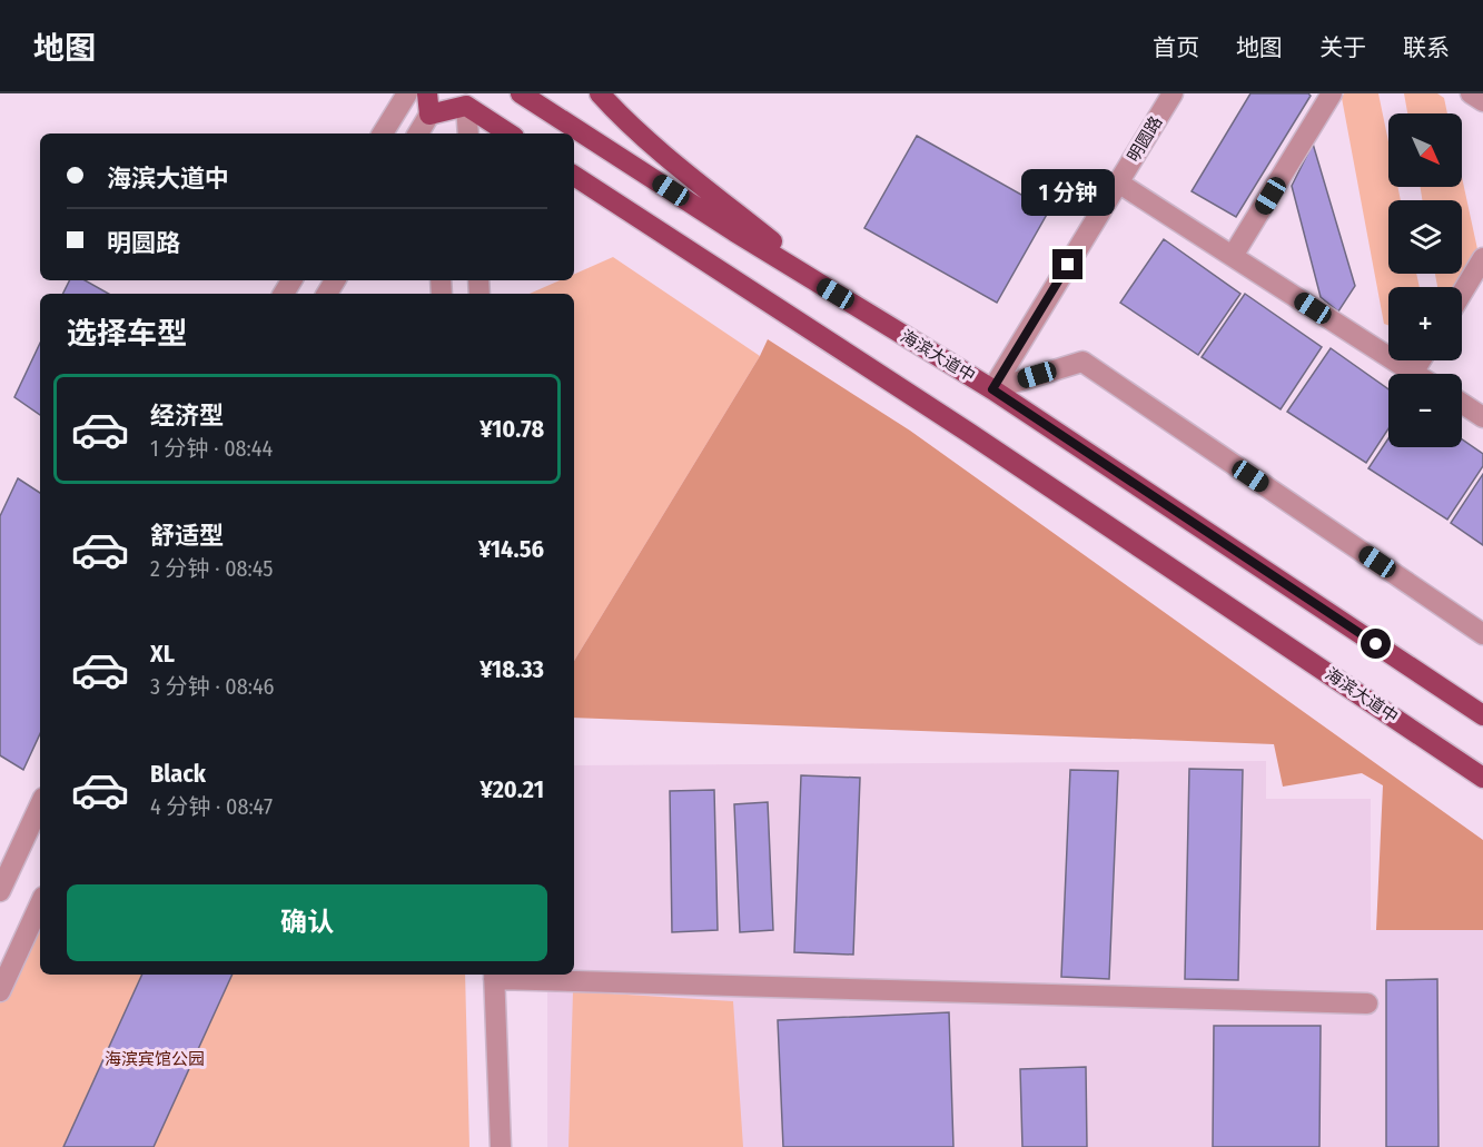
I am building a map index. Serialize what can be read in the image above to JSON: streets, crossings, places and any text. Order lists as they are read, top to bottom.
{
  "streets": {
    "main road": ["海滨大道中"],
    "street": ["明圆路"]
  },
  "crossings": [
    ["明圆路", "海滨大道中"]
  ],
  "parks": ["海滨宾馆公园"],
  "north": "bottom right",
  "page": {
    "header": "地图",
    "nav": [
      "首页",
      "地图",
      "关于",
      "联系"
    ],
    "map_buttons": ["+", "−"],
    "banner": ["海滨大道中", "明圆路"],
    "bubble": "1 分钟",
    "heading": "选择车型",
    "list": [
      {
        "name": "经济型",
        "note": "1 分钟 · 08:44",
        "value": "¥10.78"
      },
      {
        "name": "舒适型",
        "note": "2 分钟 · 08:45",
        "value": "¥14.56"
      },
      {
        "name": "XL",
        "note": "3 分钟 · 08:46",
        "value": "¥18.33"
      },
      {
        "name": "Black",
        "note": "4 分钟 · 08:47",
        "value": "¥20.21"
      }
    ],
    "buttons": "确认"
  }
}
